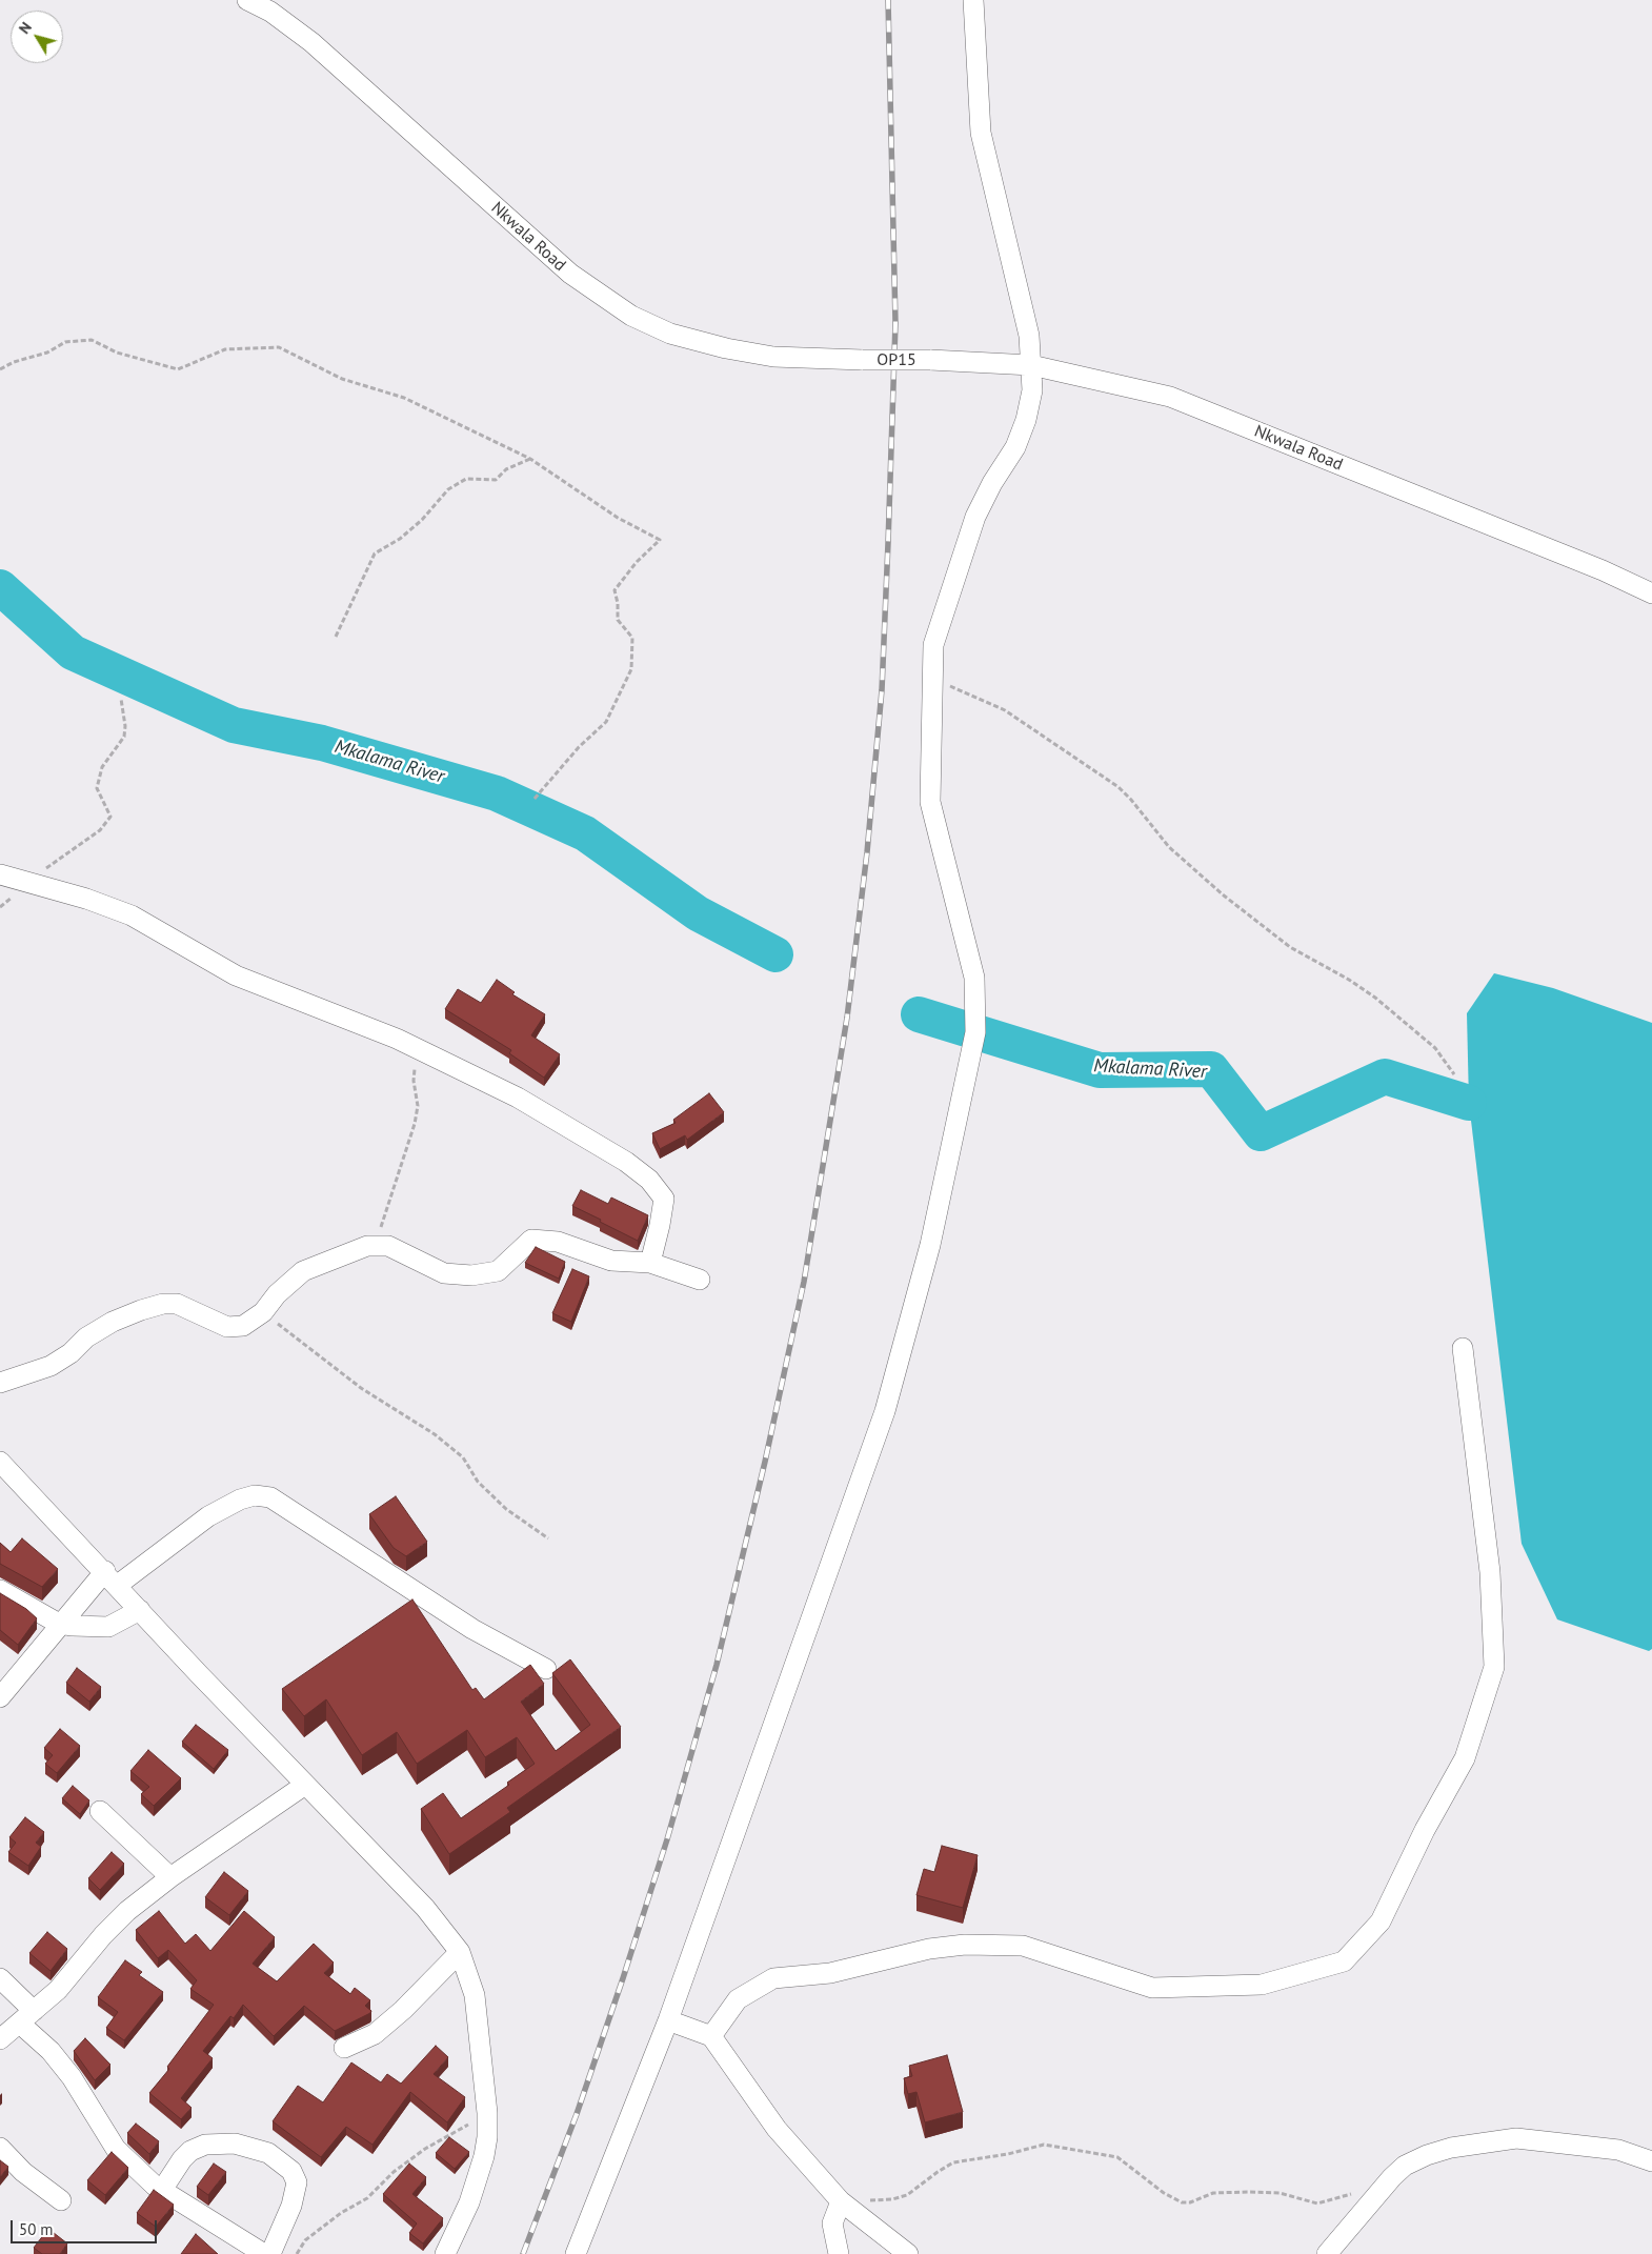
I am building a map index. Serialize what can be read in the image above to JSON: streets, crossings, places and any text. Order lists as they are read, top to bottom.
{
  "streets": {
    "street": ["Nkwala Road", "OP15"]
  },
  "crossings": [
    ["Nkwala Road", "OP15"]
  ],
  "water": ["Mkalama River"],
  "scale_bar": "50 m",
  "north": "top left"
}
